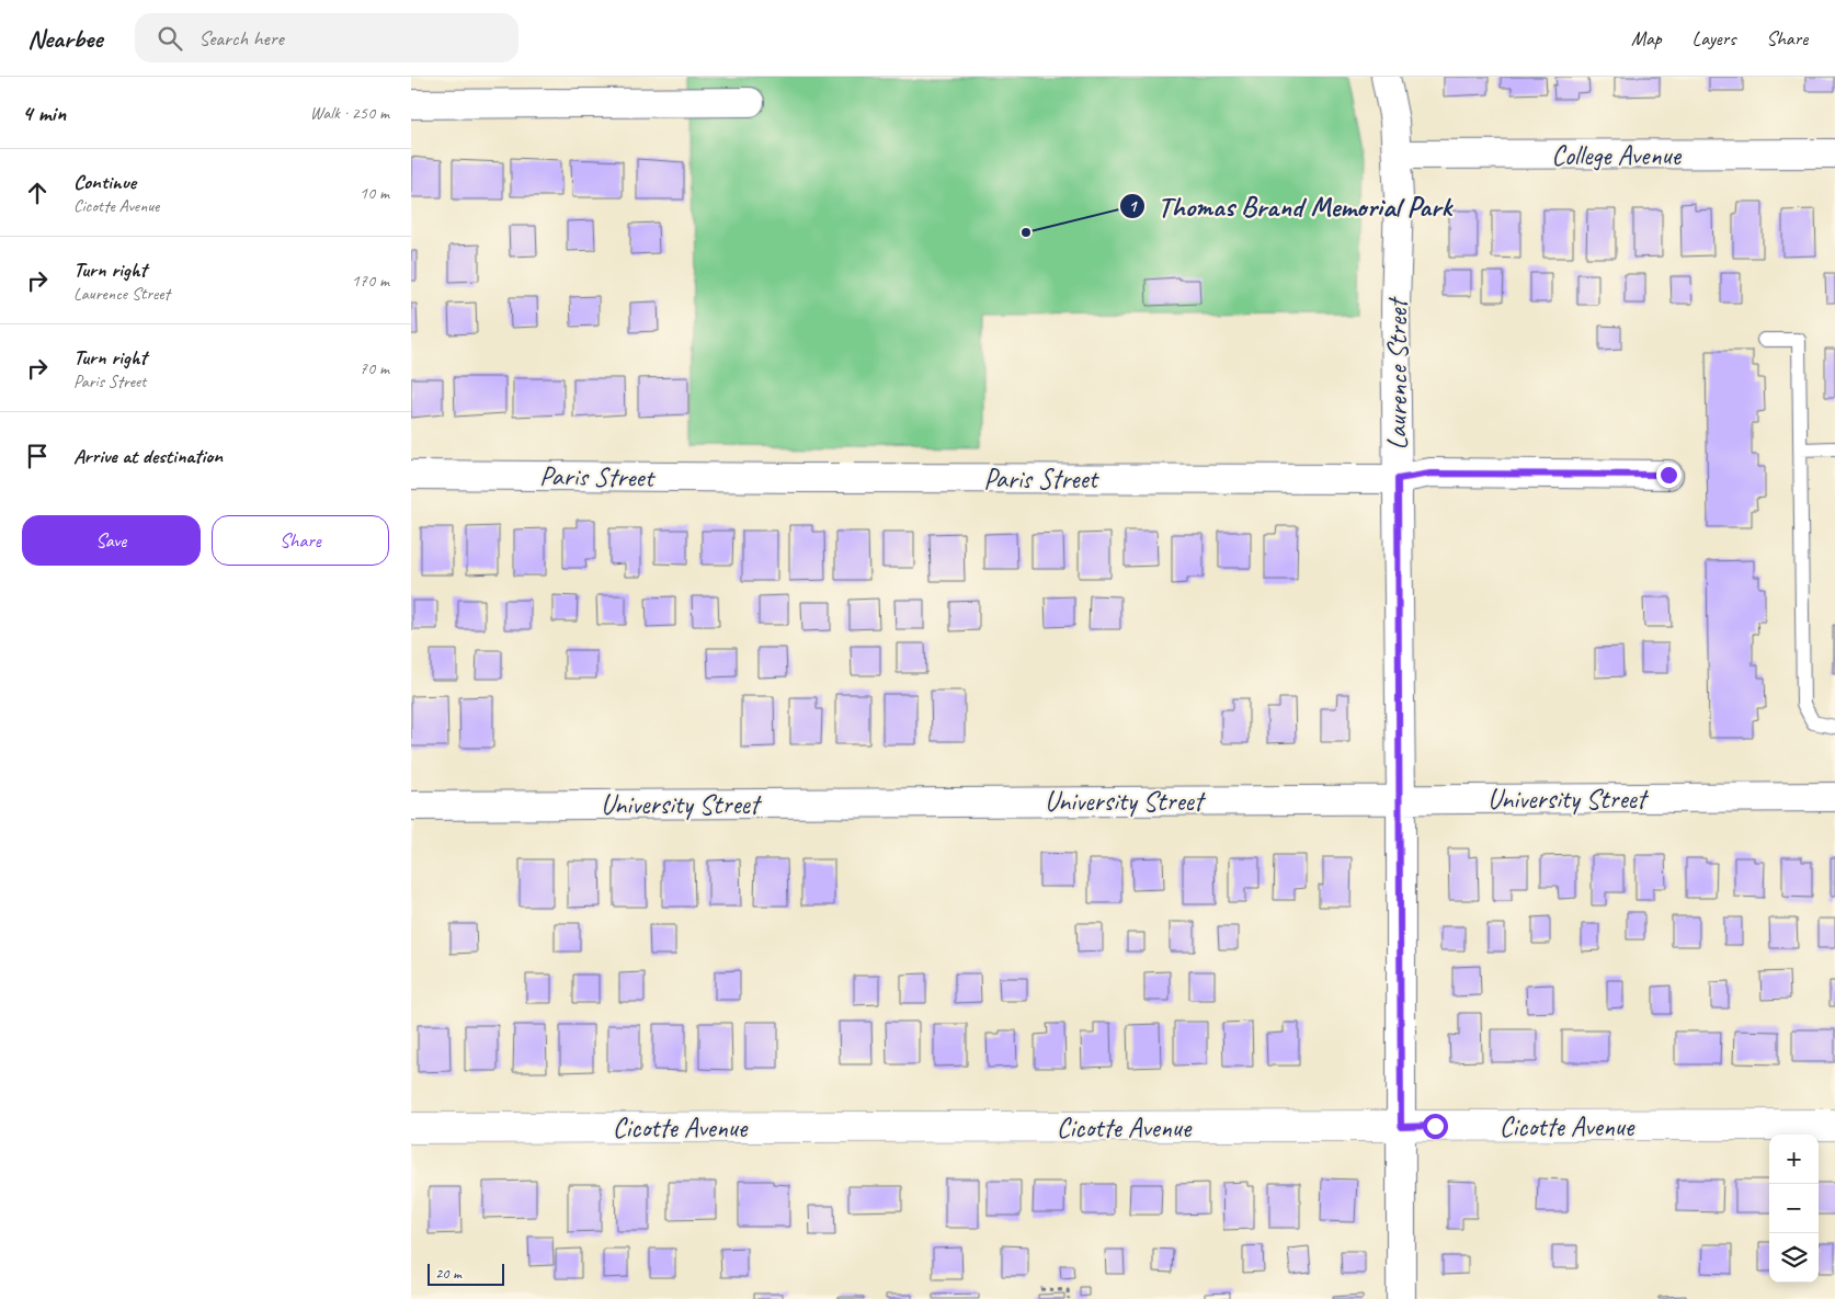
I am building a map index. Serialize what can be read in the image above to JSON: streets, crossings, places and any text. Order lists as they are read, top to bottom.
{
  "streets": {
    "street": [
      "College Avenue",
      "Laurence Street",
      "Paris Street",
      "University Street",
      "Cicotte Avenue"
    ]
  },
  "crossings": [
    ["College Avenue", "Laurence Street"],
    ["Laurence Street", "Paris Street"],
    ["Laurence Street", "University Street"],
    ["Laurence Street", "Cicotte Avenue"]
  ],
  "places": ["Thomas Brand Memorial Park"],
  "scale_bar": "20 m",
  "page": {
    "header": "Nearbee",
    "search": "Search here",
    "nav": ["Map", "Layers", "Share"],
    "heading": ["4 min", "Walk · 250 m"],
    "list": [
      ["Continue", "Cicotte Avenue", "10 m"],
      ["Turn right", "Laurence Street", "170 m"],
      ["Turn right", "Paris Street", "70 m"],
      "Arrive at destination"
    ],
    "buttons": ["Save", "Share"],
    "map_buttons": ["+", "−"],
    "scale": "20 m"
  }
}
